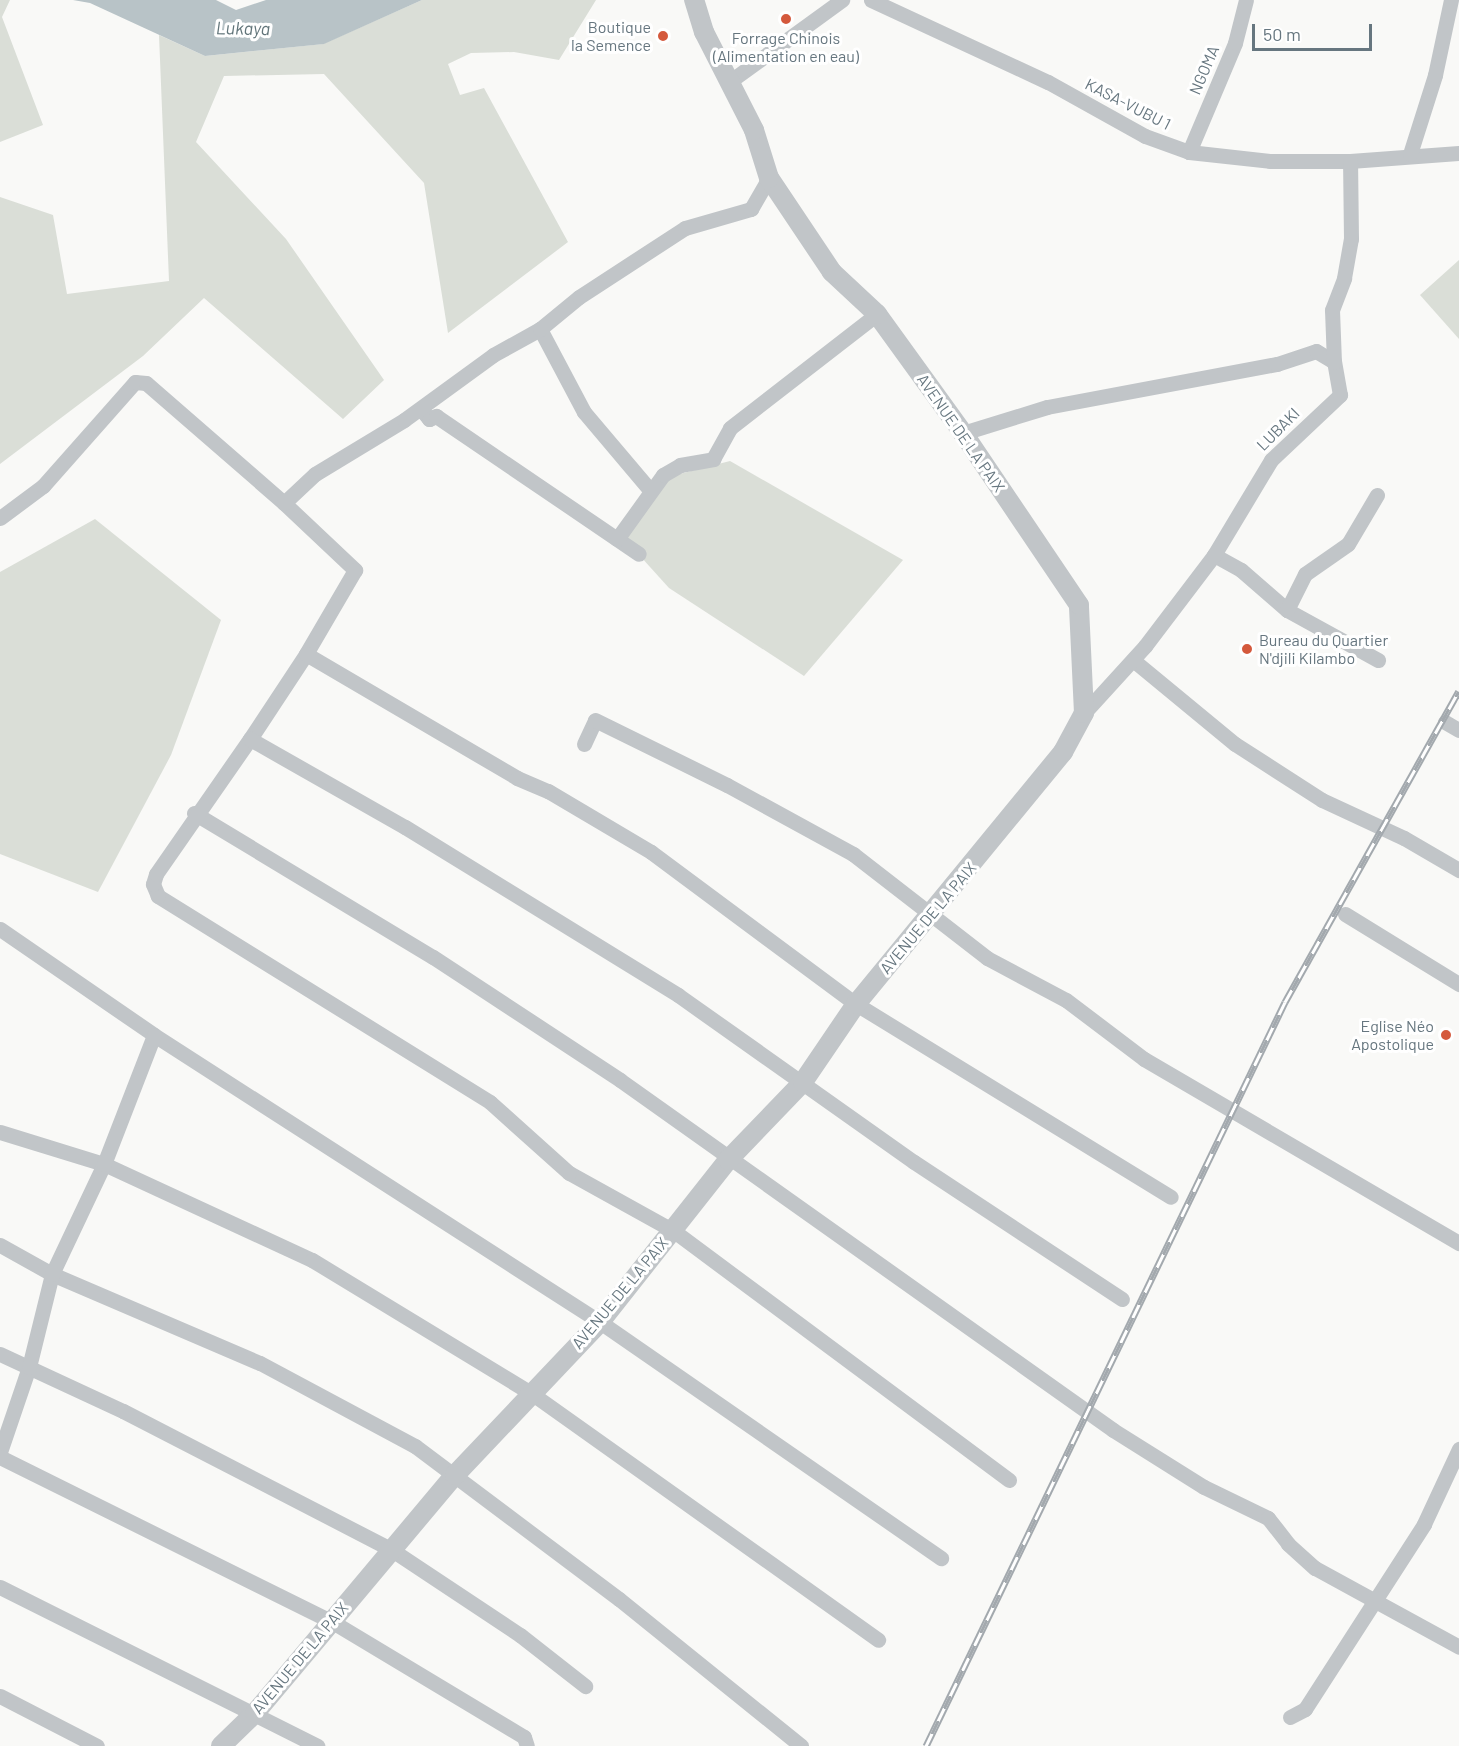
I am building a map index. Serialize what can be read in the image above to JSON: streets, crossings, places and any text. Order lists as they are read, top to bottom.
{
  "streets": {
    "street": [
      "NGOMA",
      "KASA-VUBU 1",
      "LUBAKI",
      "AVENUE DE LA PAIX"
    ]
  },
  "crossings": [
    ["NGOMA", "KASA-VUBU 1"],
    ["KASA-VUBU 1", "LUBAKI"],
    ["LUBAKI", "AVENUE DE LA PAIX"]
  ],
  "water": ["Lukaya"],
  "places": [
    "Forrage Chinois (Alimentation en eau)",
    "Boutique la Semence",
    "Bureau du Quartier N'djili Kilambo",
    "Eglise Néo Apostolique"
  ],
  "scale_bar": "50 m"
}
